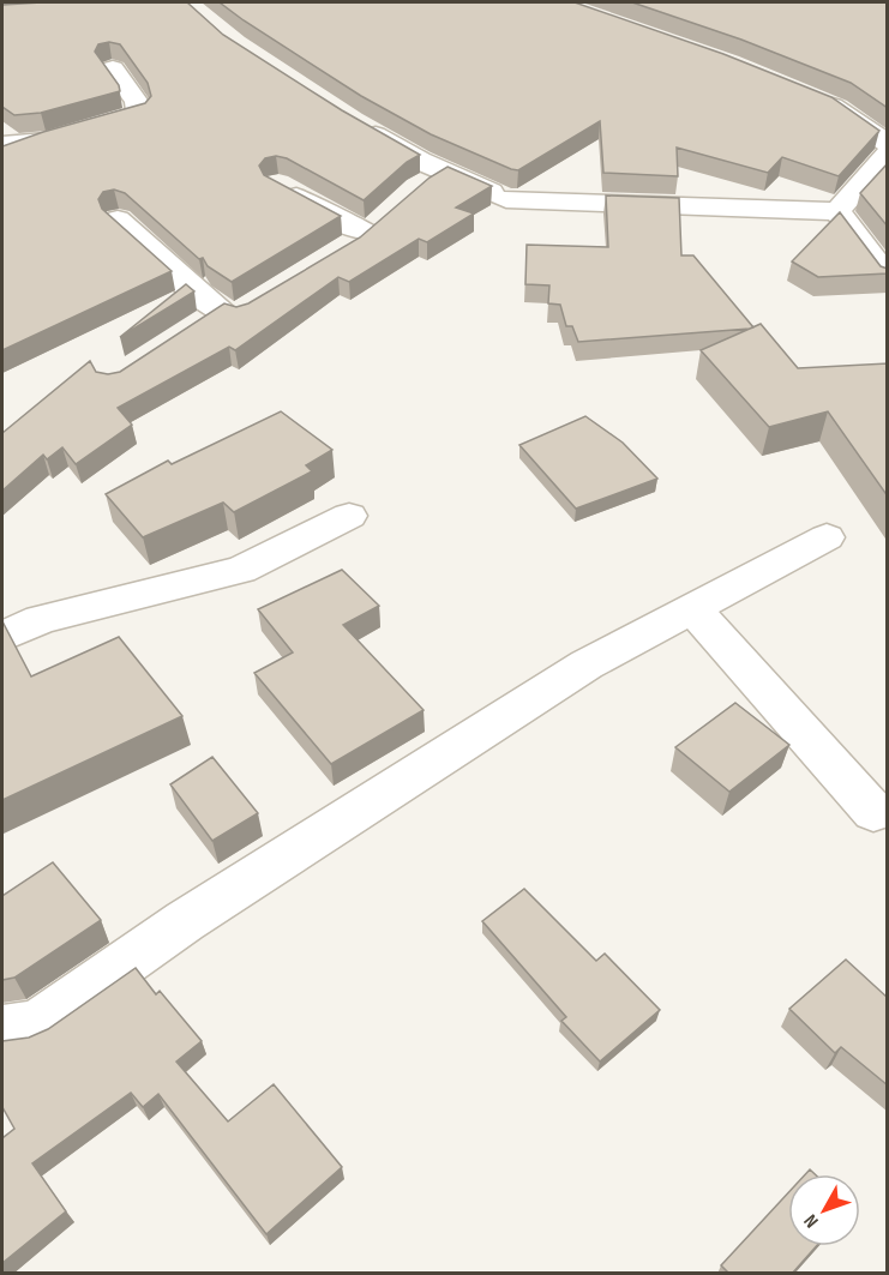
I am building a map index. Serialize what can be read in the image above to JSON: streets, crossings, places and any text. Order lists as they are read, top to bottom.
{
  "north": "bottom left"
}
